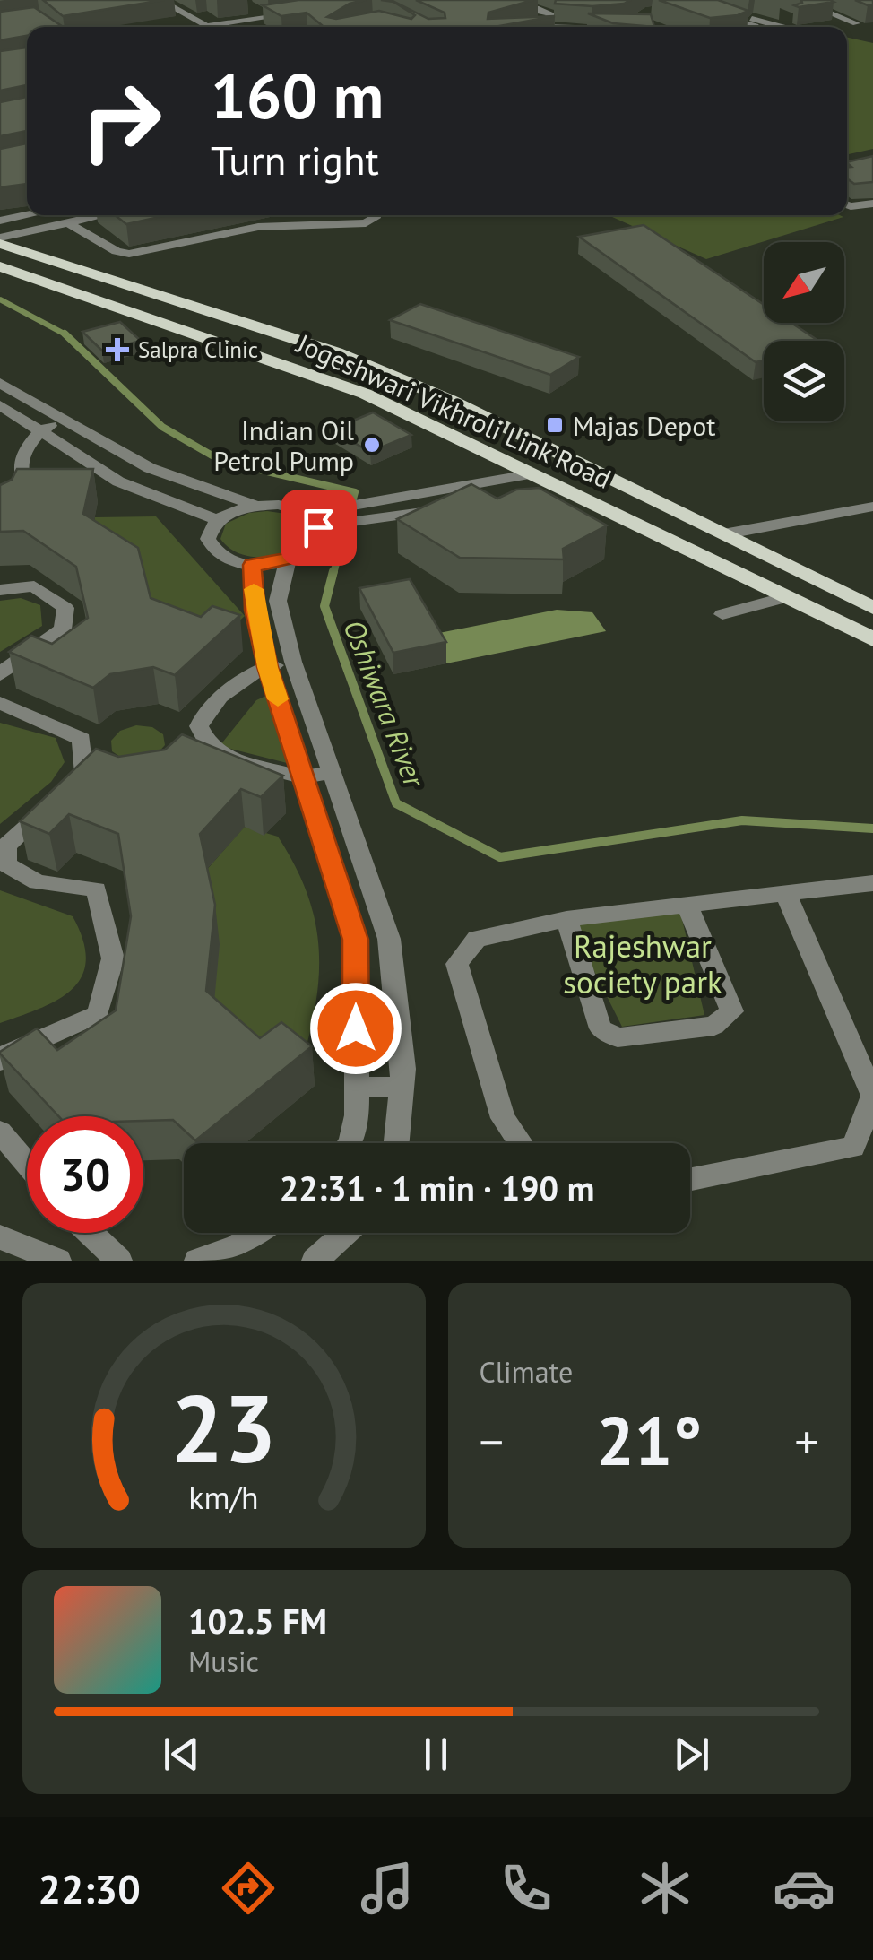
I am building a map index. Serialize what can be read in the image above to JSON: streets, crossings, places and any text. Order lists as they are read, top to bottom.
{
  "streets": {
    "main road": ["Jogeshwari Vikhroli Link Road"]
  },
  "water": ["Oshiwara River"],
  "parks": ["Rajeshwar society park"],
  "places": {
    "health": ["Salpra Clinic"],
    "transit": ["Majas Depot"],
    "other": ["Indian Oil Petrol Pump"]
  },
  "north": "bottom left",
  "page": {
    "turn": ["160 m", "Turn right"],
    "limit": "30",
    "trip": "22:31 · 1 min · 190 m",
    "tile": "Climate",
    "heat": ["−", "21°", "+"],
    "song": ["102.5 FM", "Music"],
    "tabs": "22:30",
    "gauge": ["23", "km/h"]
  }
}
